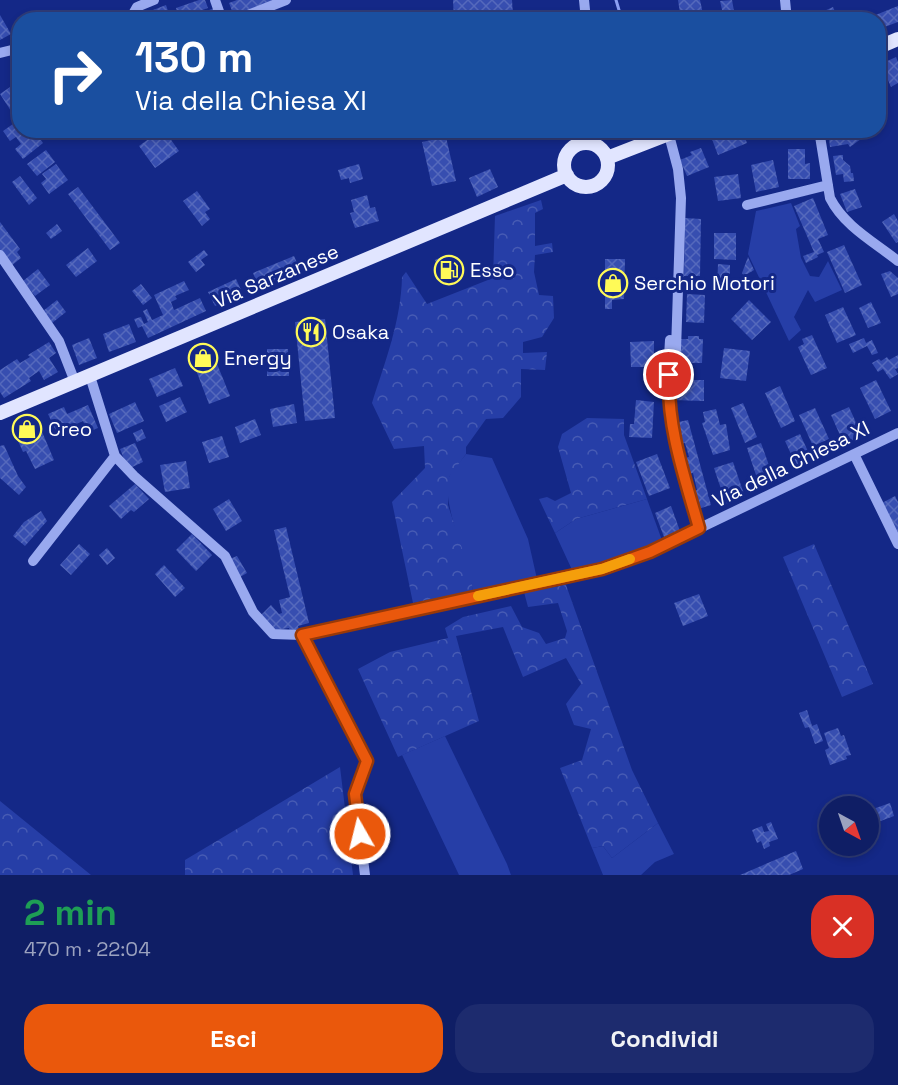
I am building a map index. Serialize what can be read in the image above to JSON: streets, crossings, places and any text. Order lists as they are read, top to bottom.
{
  "streets": {
    "main road": ["Via Sarzanese"],
    "street": ["Via della Chiesa XI"]
  },
  "places": {
    "fuel station": ["Esso"],
    "shop": ["Serchio Motori", "Energy", "Creo"],
    "restaurant": ["Osaka"]
  },
  "north": "bottom right",
  "page": {
    "turn": ["130 m", "Via della Chiesa XI"],
    "heading": ["2 min", "470 m · 22:04"],
    "buttons": ["Esci", "Condividi"]
  }
}
